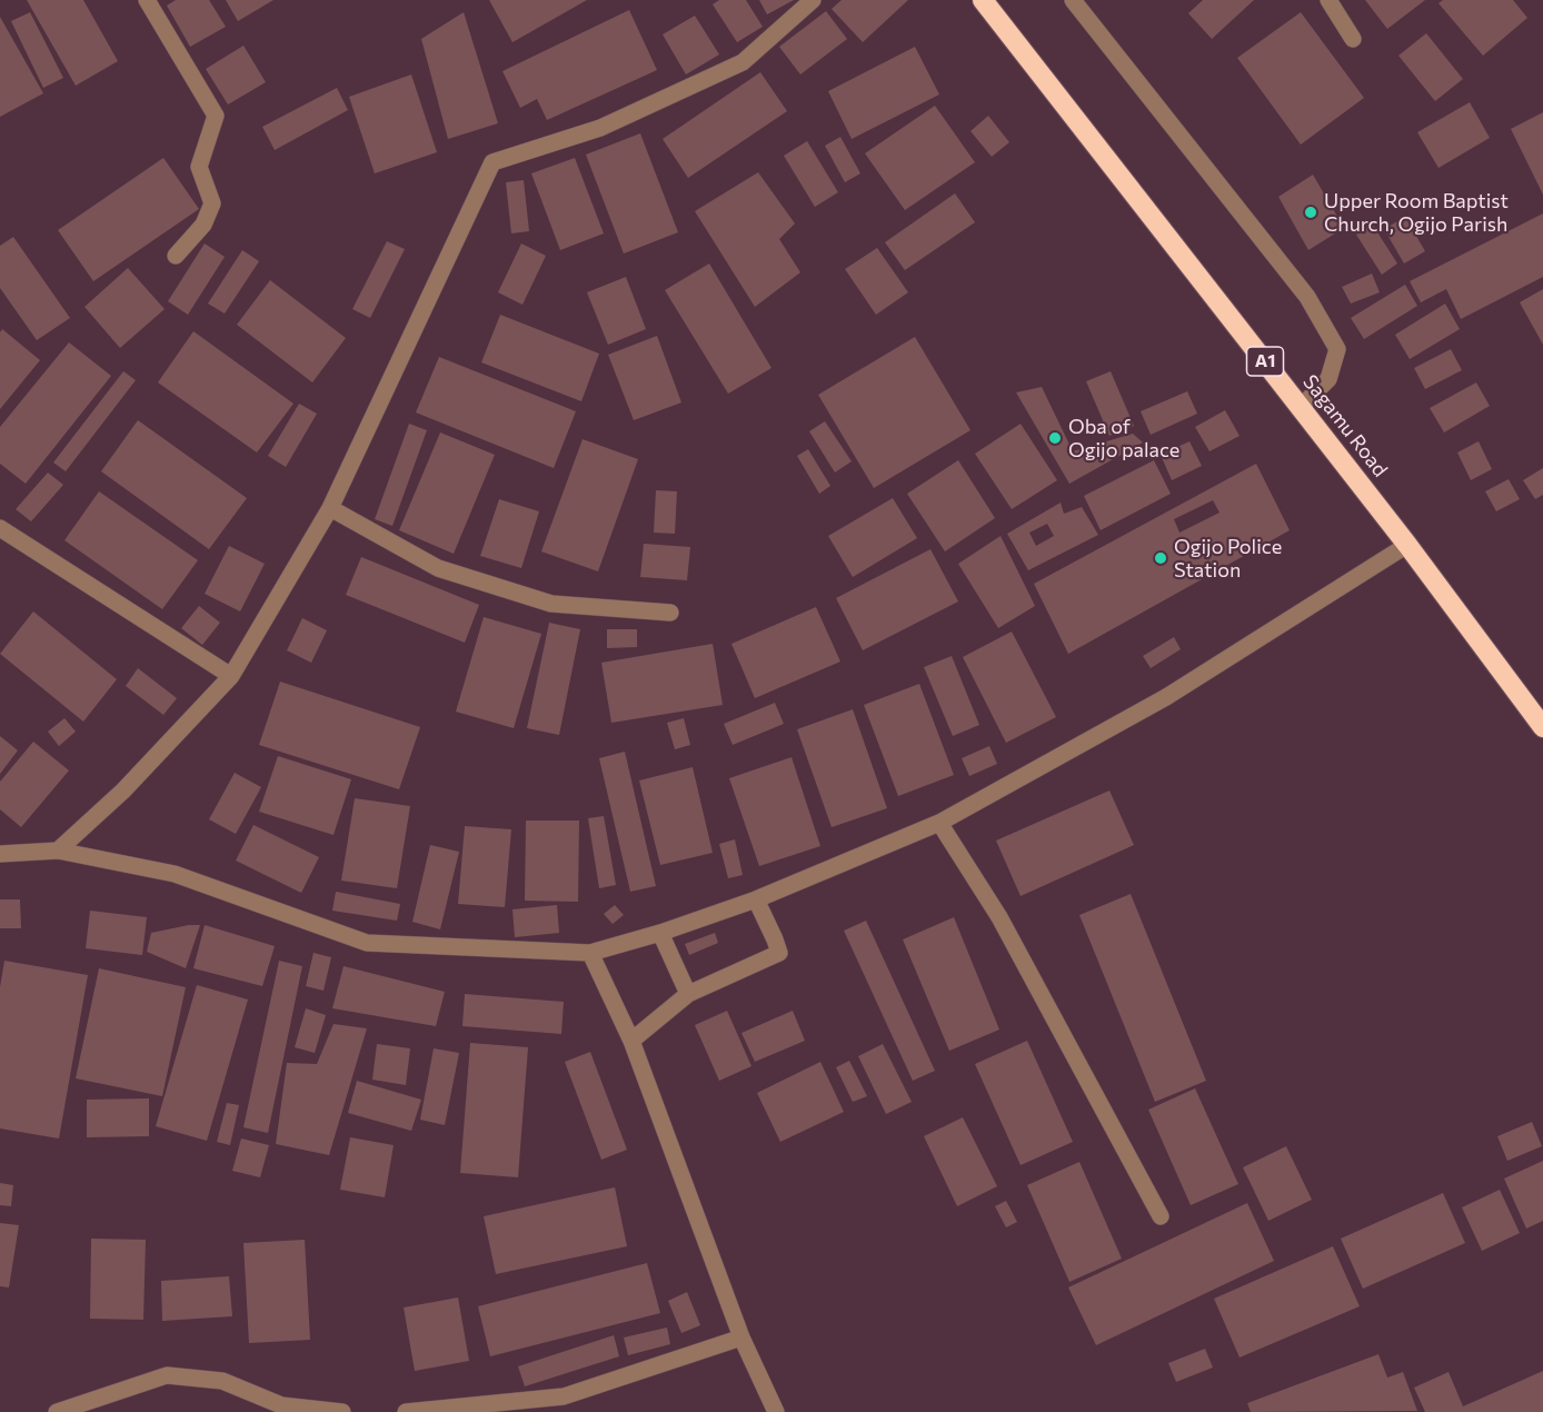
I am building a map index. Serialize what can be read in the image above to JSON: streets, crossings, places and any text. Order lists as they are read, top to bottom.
{
  "streets": {
    "highway": ["A1", "Sagamu Road"]
  },
  "places": ["Upper Room Baptist Church, Ogijo Parish", "Oba of Ogijo palace", "Ogijo Police Station"]
}
